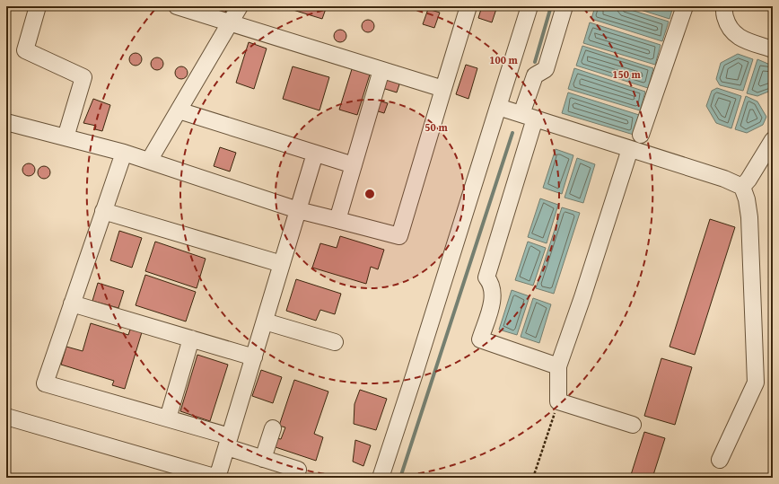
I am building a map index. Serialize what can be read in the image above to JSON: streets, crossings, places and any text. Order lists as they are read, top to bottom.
{
  "rings": ["100 m", "150 m", "50 m"]
}
